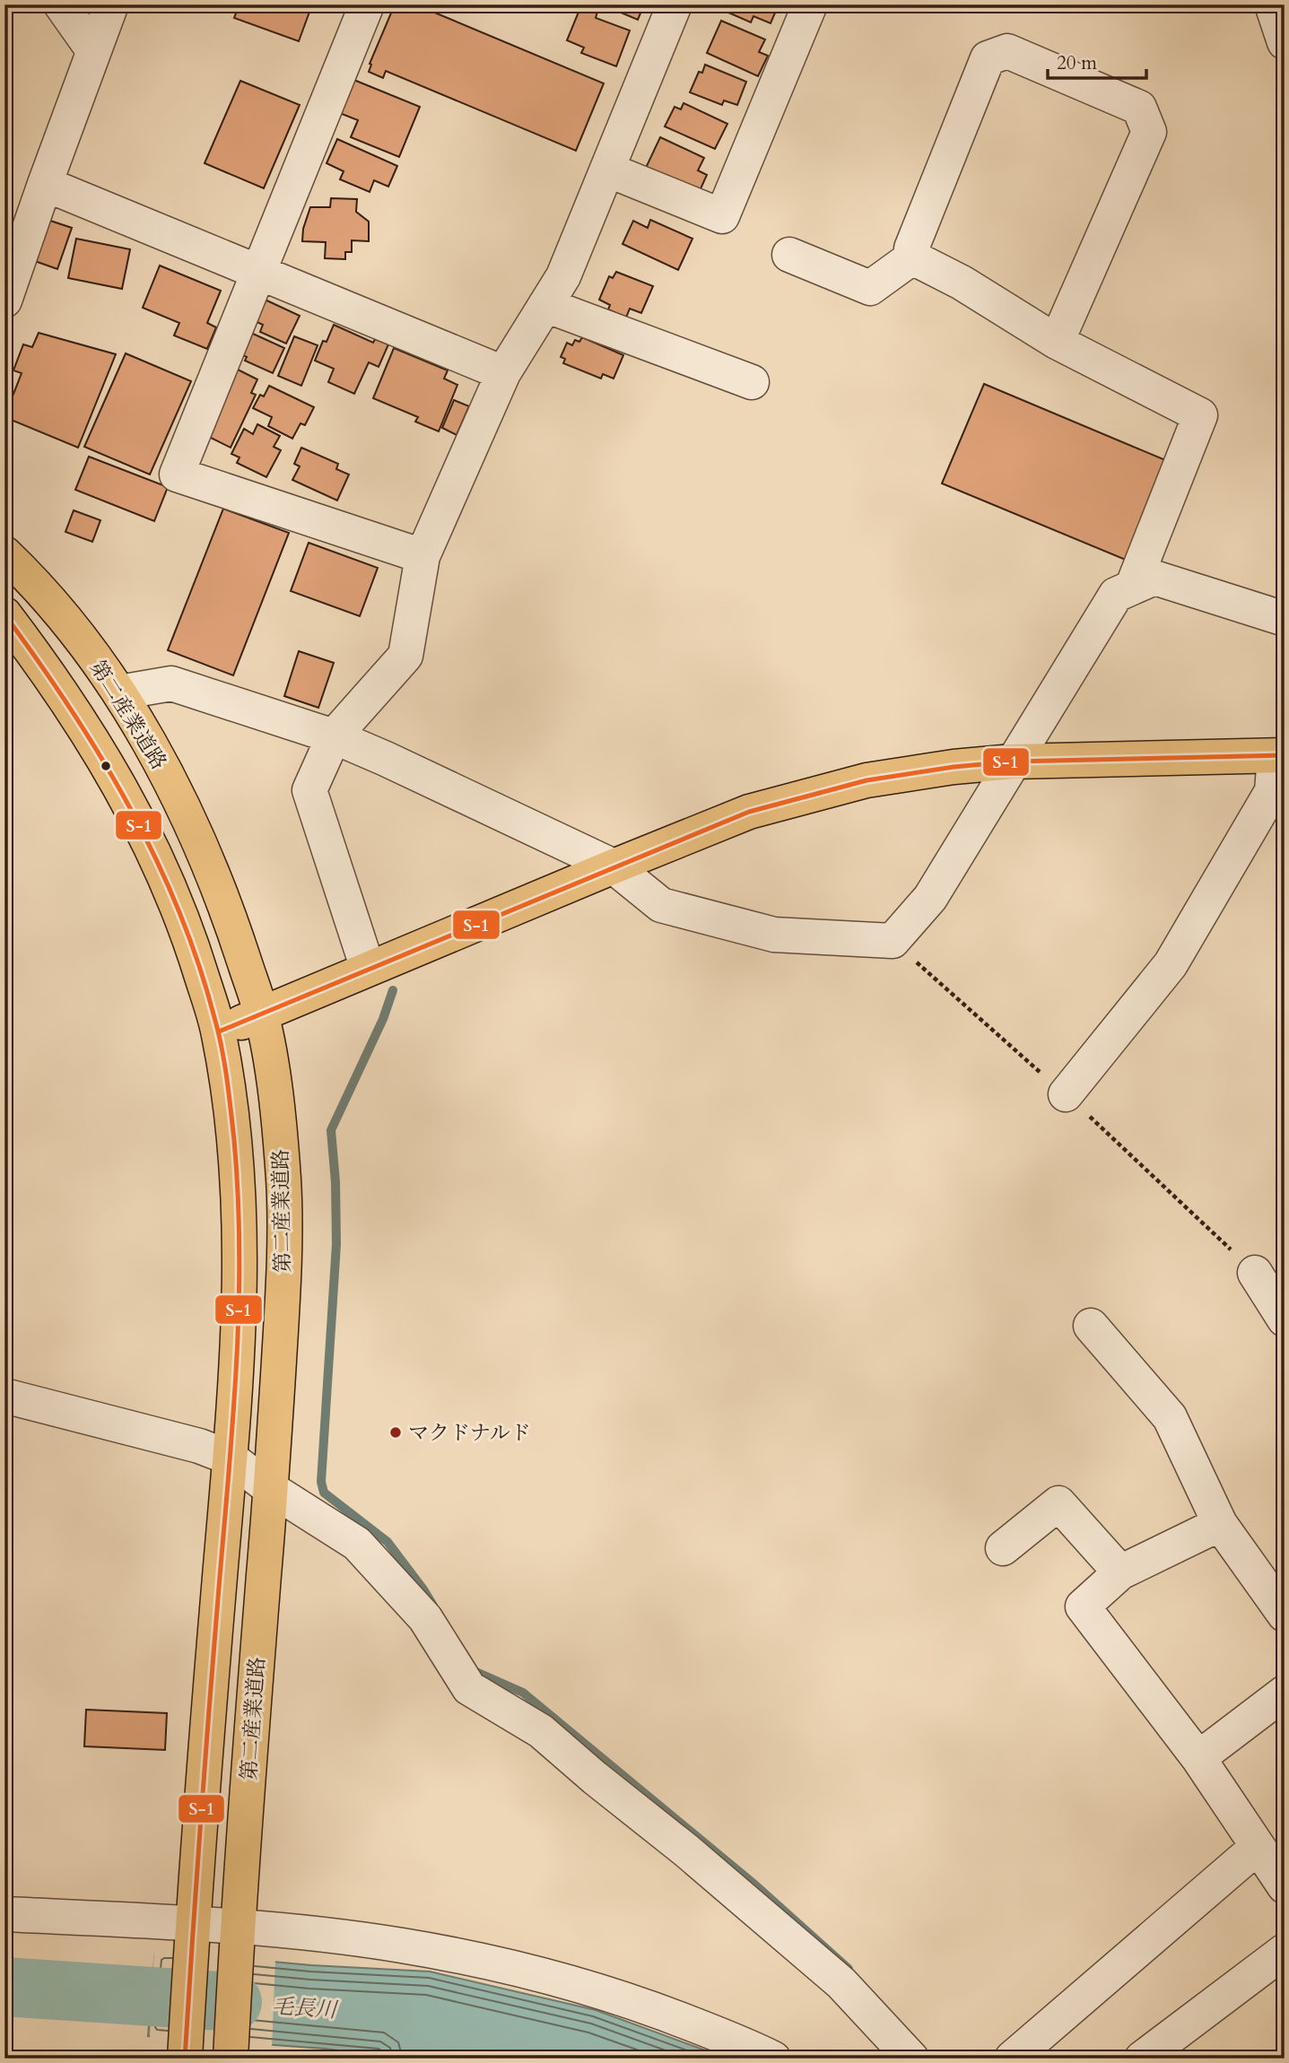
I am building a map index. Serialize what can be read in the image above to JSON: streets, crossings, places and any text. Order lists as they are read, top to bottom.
{
  "streets": {
    "main road": ["第二産業道路"]
  },
  "water": ["毛長川"],
  "places": ["マクドナルド"],
  "lines": ["transit line S-1"],
  "scale_bar": "20 m"
}
